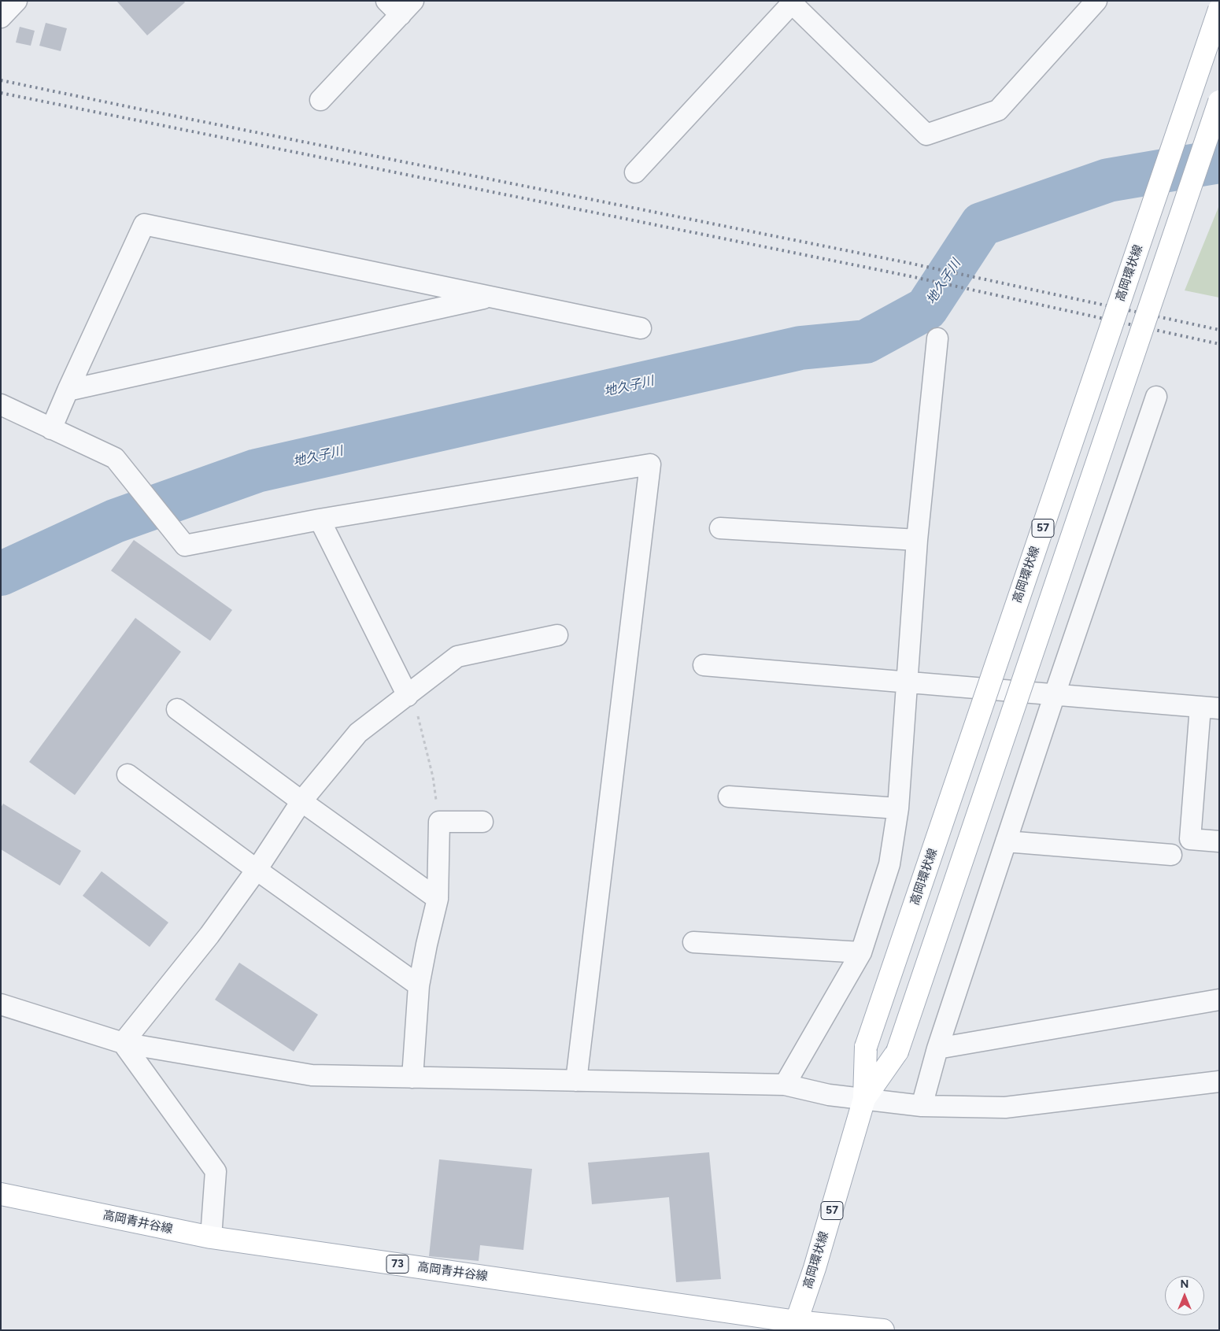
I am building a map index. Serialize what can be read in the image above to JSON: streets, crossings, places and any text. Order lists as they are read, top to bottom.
{
  "streets": {
    "main road": [
      "高岡環状線",
      "57",
      "高岡青井谷線",
      "73"
    ]
  },
  "crossings": [
    ["高岡環状線", "高岡青井谷線"]
  ],
  "water": ["地久子川"],
  "north": "top"
}
